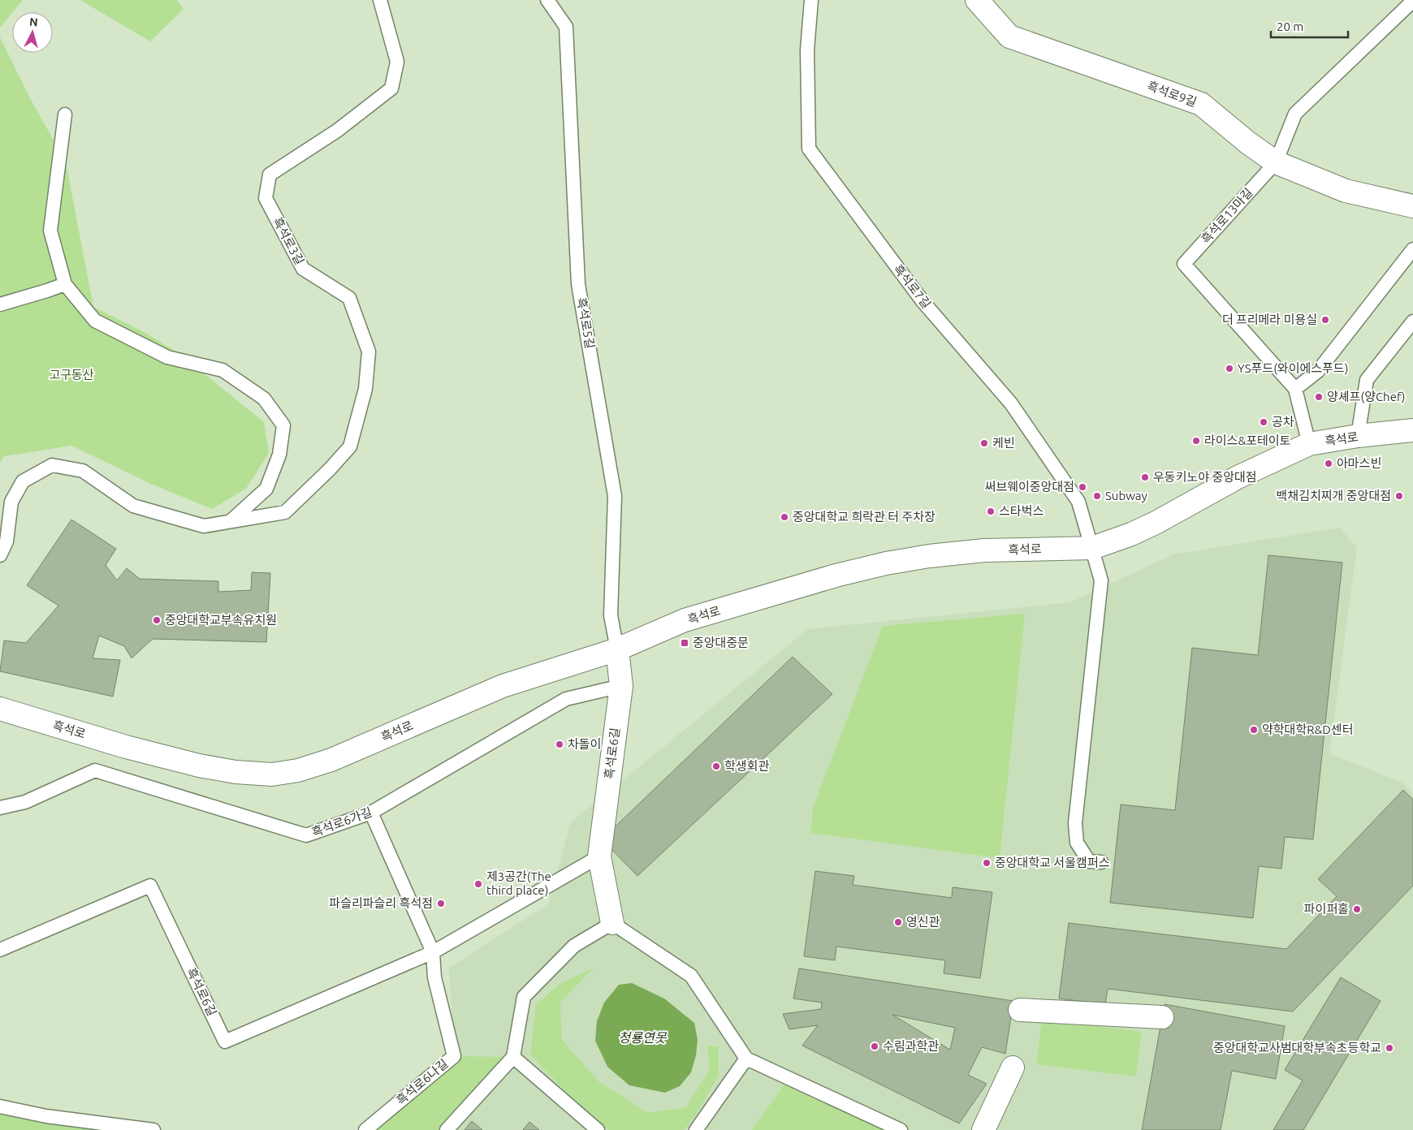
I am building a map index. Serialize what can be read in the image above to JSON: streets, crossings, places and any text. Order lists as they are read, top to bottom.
{
  "streets": {
    "street": ["흑석로9길", "흑석로", "흑석로6길"],
    "lane": [
      "흑석로13마길",
      "흑석로3길",
      "흑석로7길",
      "흑석로5길",
      "흑석로6가길",
      "흑석로6나길"
    ]
  },
  "crossings": [
    ["흑석로9길", "흑석로13마길"],
    ["흑석로13마길", "흑석로"],
    ["흑석로7길", "흑석로"],
    ["흑석로5길", "흑석로"],
    ["흑석로5길", "흑석로6길"],
    ["흑석로", "흑석로6길"],
    ["흑석로6길", "흑석로6가길"],
    ["흑석로6길", "흑석로6나길"]
  ],
  "water": ["청룡연못"],
  "parks": ["고구동산"],
  "places": {
    "other": [
      "더 프리메라 미용실",
      "YS푸드(와이에스푸드)",
      "양셰프(양Chef)",
      "공차",
      "라이스&포테이토",
      "케빈",
      "아마스빈",
      "우동키노야 중앙대점",
      "써브웨이중앙대점",
      "Subway",
      "백채김치찌개 중앙대점",
      "스타벅스",
      "중앙대학교 희락관 터 주차장",
      "중앙대학교부속유치원",
      "약학대학R&D센터",
      "차돌이",
      "학생회관",
      "중앙대학교 서울캠퍼스",
      "제3공간(The third place)",
      "파슬리파슬리 흑석점",
      "파이퍼홀",
      "영신관",
      "수림과학관",
      "중앙대학교사범대학부속초등학교"
    ],
    "transit": ["중앙대중문"]
  },
  "scale_bar": "20 m",
  "north": "top"
}
